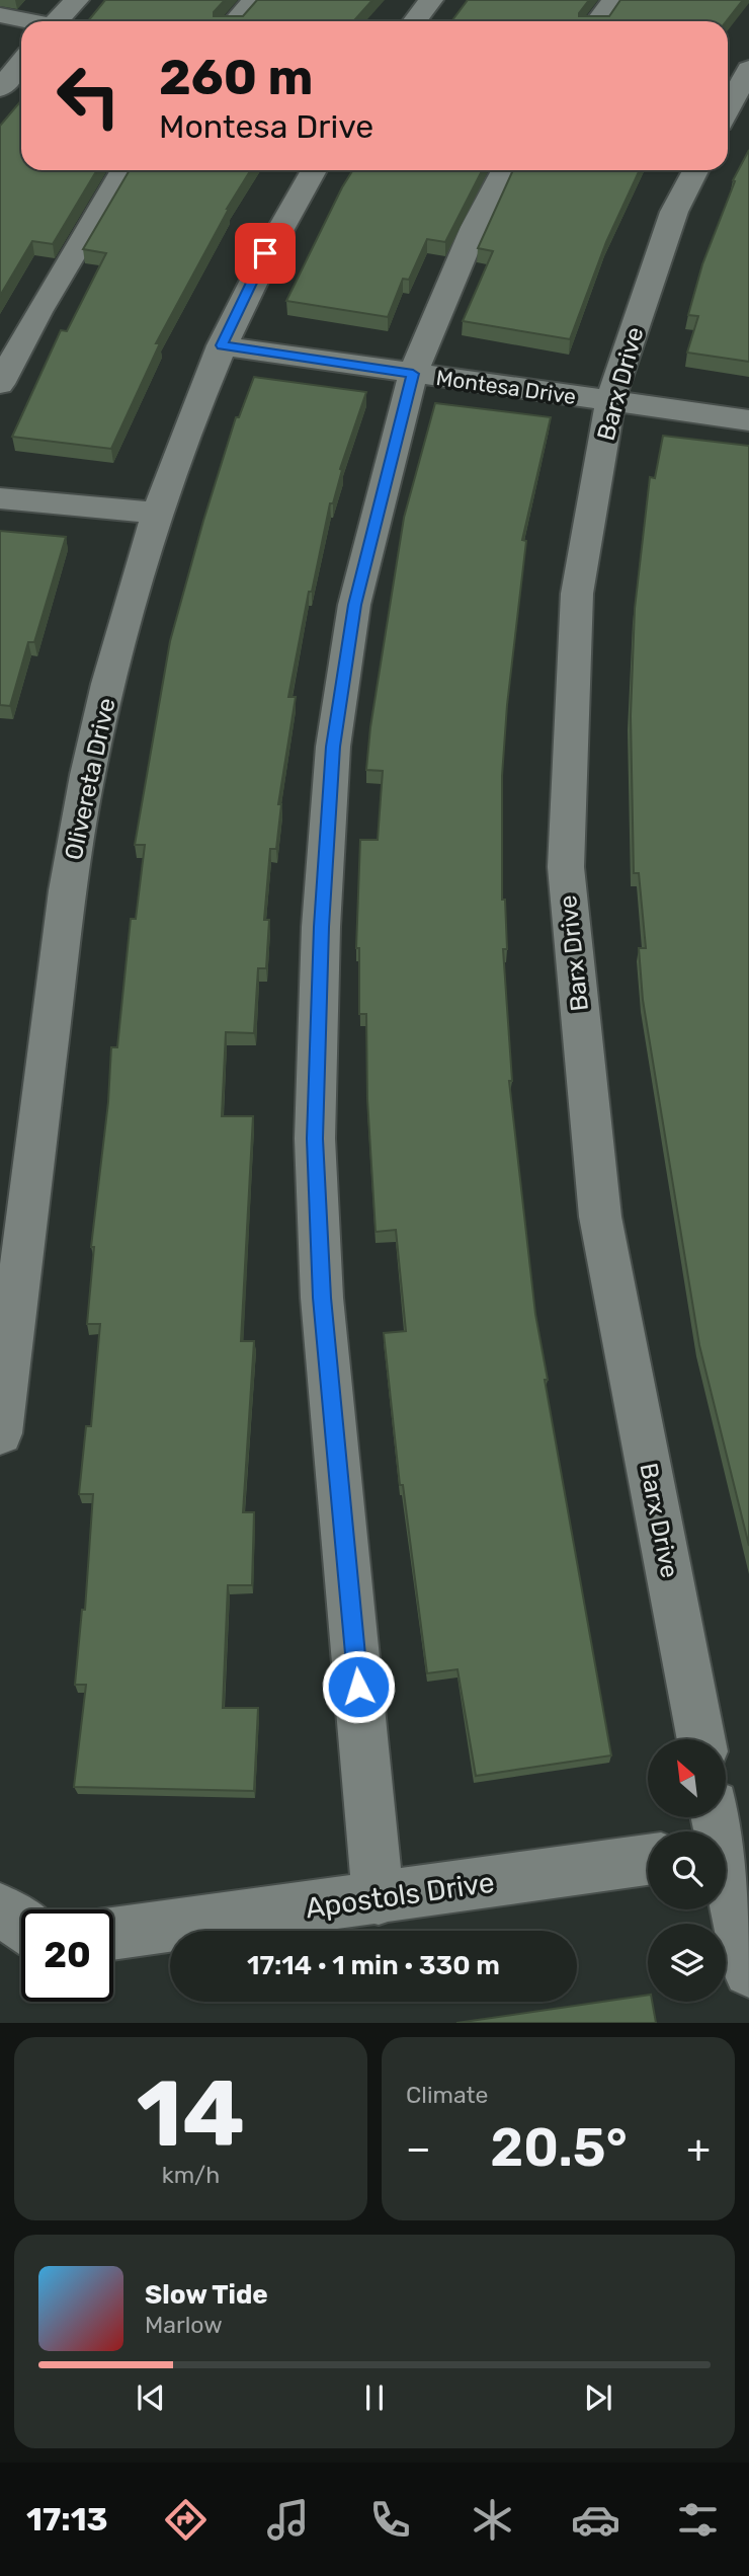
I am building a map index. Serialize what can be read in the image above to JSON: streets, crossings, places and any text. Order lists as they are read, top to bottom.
{
  "streets": {
    "street": [
      "Barx Drive",
      "Montesa Drive",
      "Olivereta Drive",
      "Apostols Drive"
    ]
  },
  "crossings": [
    ["Barx Drive", "Montesa Drive"],
    ["Montesa Drive", "Olivereta Drive"]
  ],
  "north": "top left",
  "page": {
    "turn": ["260 m", "Montesa Drive"],
    "limit": "20",
    "trip": "17:14 · 1 min · 330 m",
    "tile": [
      ["14", "km/h"],
      "Climate"
    ],
    "heat": ["−", "20.5°", "+"],
    "song": ["Slow Tide", "Marlow"],
    "tabs": "17:13"
  }
}
